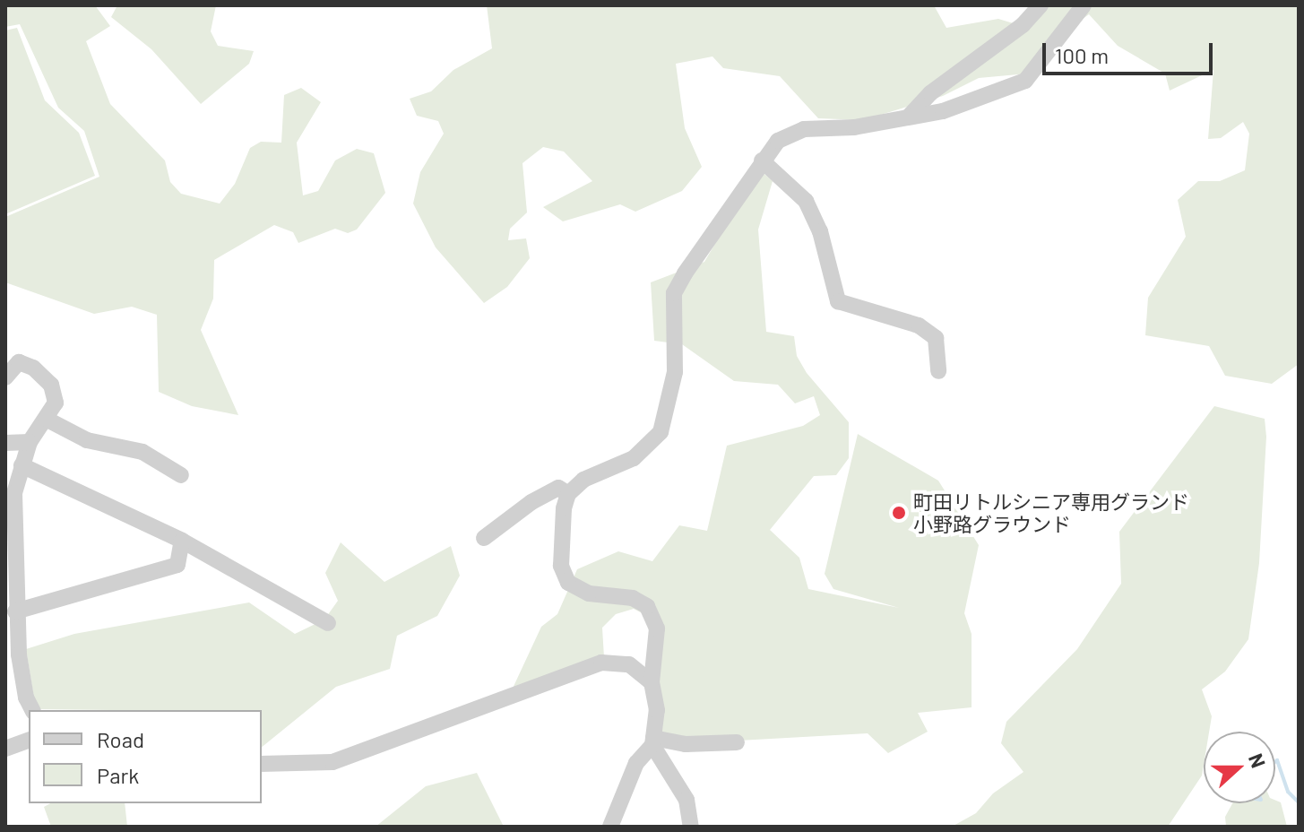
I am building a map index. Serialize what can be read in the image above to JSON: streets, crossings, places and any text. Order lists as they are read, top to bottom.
{
  "places": ["町田リトルシニア専用グランド 小野路グラウンド"],
  "legend": ["Road", "Park"],
  "scale_bar": "100 m",
  "north": "right"
}
